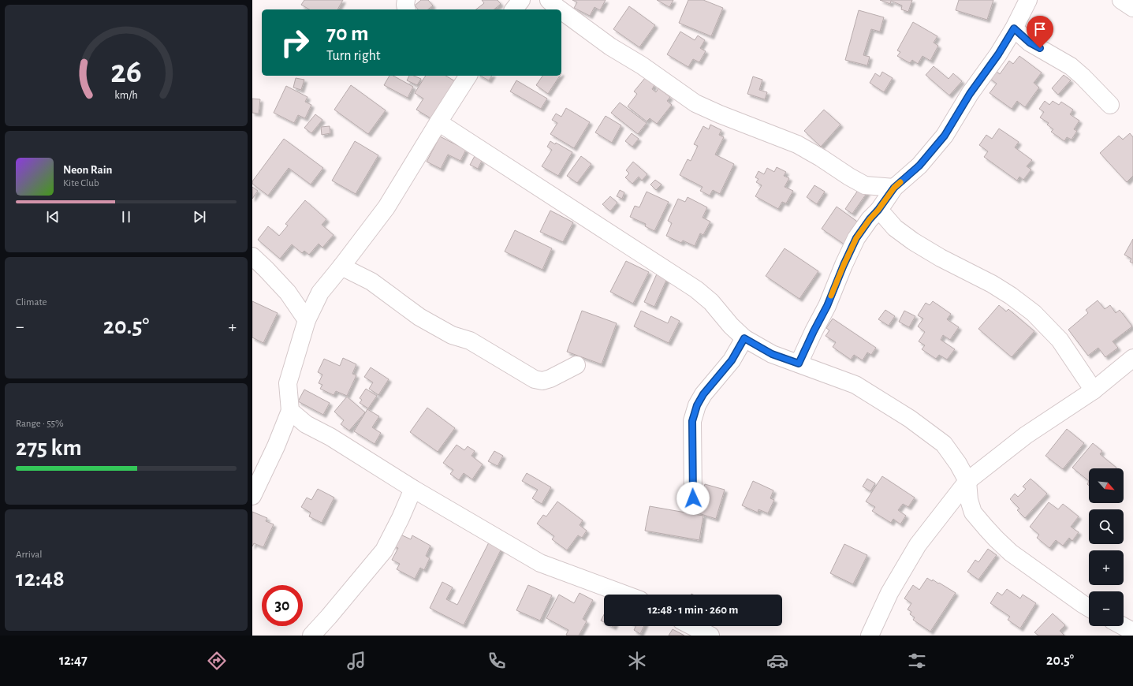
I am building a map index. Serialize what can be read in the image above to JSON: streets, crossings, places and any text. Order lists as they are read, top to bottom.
{
  "north": "bottom right",
  "page": {
    "turn": ["70 m", "Turn right"],
    "song": ["Neon Rain", "Kite Club"],
    "tile": [
      "Climate",
      ["Range · 55%", "275 km"],
      ["Arrival", "12:48"]
    ],
    "heat": ["−", "20.5°", "+"],
    "map_buttons": ["+", "−"],
    "limit": "30",
    "trip": "12:48 · 1 min · 260 m",
    "tabs": ["12:47", "20.5°"],
    "gauge": ["26", "km/h"]
  }
}
